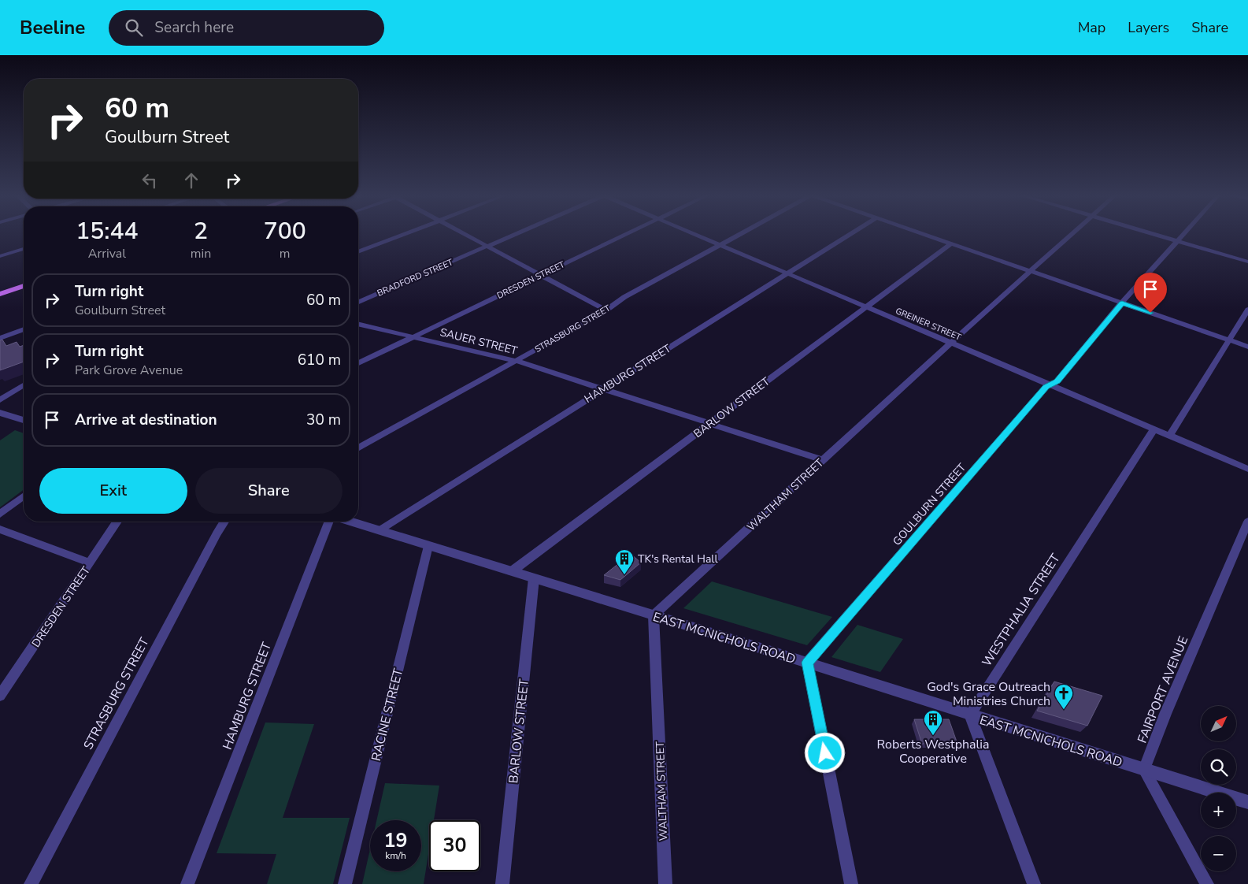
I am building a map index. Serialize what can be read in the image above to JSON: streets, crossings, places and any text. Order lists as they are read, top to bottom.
{
  "streets": {
    "street": [
      "BRADFORD STREET",
      "DRESDEN STREET",
      "GREINER STREET",
      "STRASBURG STREET",
      "SAUER STREET",
      "HAMBURG STREET",
      "BARLOW STREET",
      "WALTHAM STREET",
      "GOULBURN STREET",
      "WESTPHALIA STREET",
      "EAST MCNICHOLS ROAD",
      "FAIRPORT AVENUE",
      "RACINE STREET"
    ]
  },
  "crossings": [
    ["DRESDEN STREET", "SAUER STREET"],
    ["GREINER STREET", "STRASBURG STREET"],
    ["GREINER STREET", "HAMBURG STREET"],
    ["GREINER STREET", "BARLOW STREET"],
    ["GREINER STREET", "WALTHAM STREET"],
    ["GREINER STREET", "GOULBURN STREET"],
    ["GREINER STREET", "WESTPHALIA STREET"],
    ["STRASBURG STREET", "SAUER STREET"],
    ["SAUER STREET", "HAMBURG STREET"],
    ["SAUER STREET", "BARLOW STREET"],
    ["SAUER STREET", "WALTHAM STREET"],
    ["HAMBURG STREET", "EAST MCNICHOLS ROAD"],
    ["BARLOW STREET", "EAST MCNICHOLS ROAD"],
    ["WALTHAM STREET", "EAST MCNICHOLS ROAD"],
    ["GOULBURN STREET", "EAST MCNICHOLS ROAD"],
    ["WESTPHALIA STREET", "EAST MCNICHOLS ROAD"],
    ["EAST MCNICHOLS ROAD", "FAIRPORT AVENUE"],
    ["EAST MCNICHOLS ROAD", "RACINE STREET"]
  ],
  "places": {
    "building": ["TK's Rental Hall", "Roberts Westphalia Cooperative"],
    "church": ["God's Grace Outreach Ministries Church"]
  },
  "north": "top right",
  "page": {
    "header": "Beeline",
    "search": "Search here",
    "nav": ["Map", "Layers", "Share"],
    "turn": ["60 m", "Goulburn Street"],
    "eta": [
      "15:44",
      "Arrival",
      "2",
      "min",
      "700",
      "m"
    ],
    "list": [
      {
        "name": "Turn right",
        "note": "Goulburn Street",
        "value": "60 m"
      },
      {
        "name": "Turn right",
        "note": "Park Grove Avenue",
        "value": "610 m"
      },
      {
        "name": "Arrive at destination",
        "value": "30 m"
      }
    ],
    "buttons": ["Exit", "Share"],
    "map_buttons": ["+", "−"],
    "speed": "19 km/h",
    "limit": "30"
  }
}
